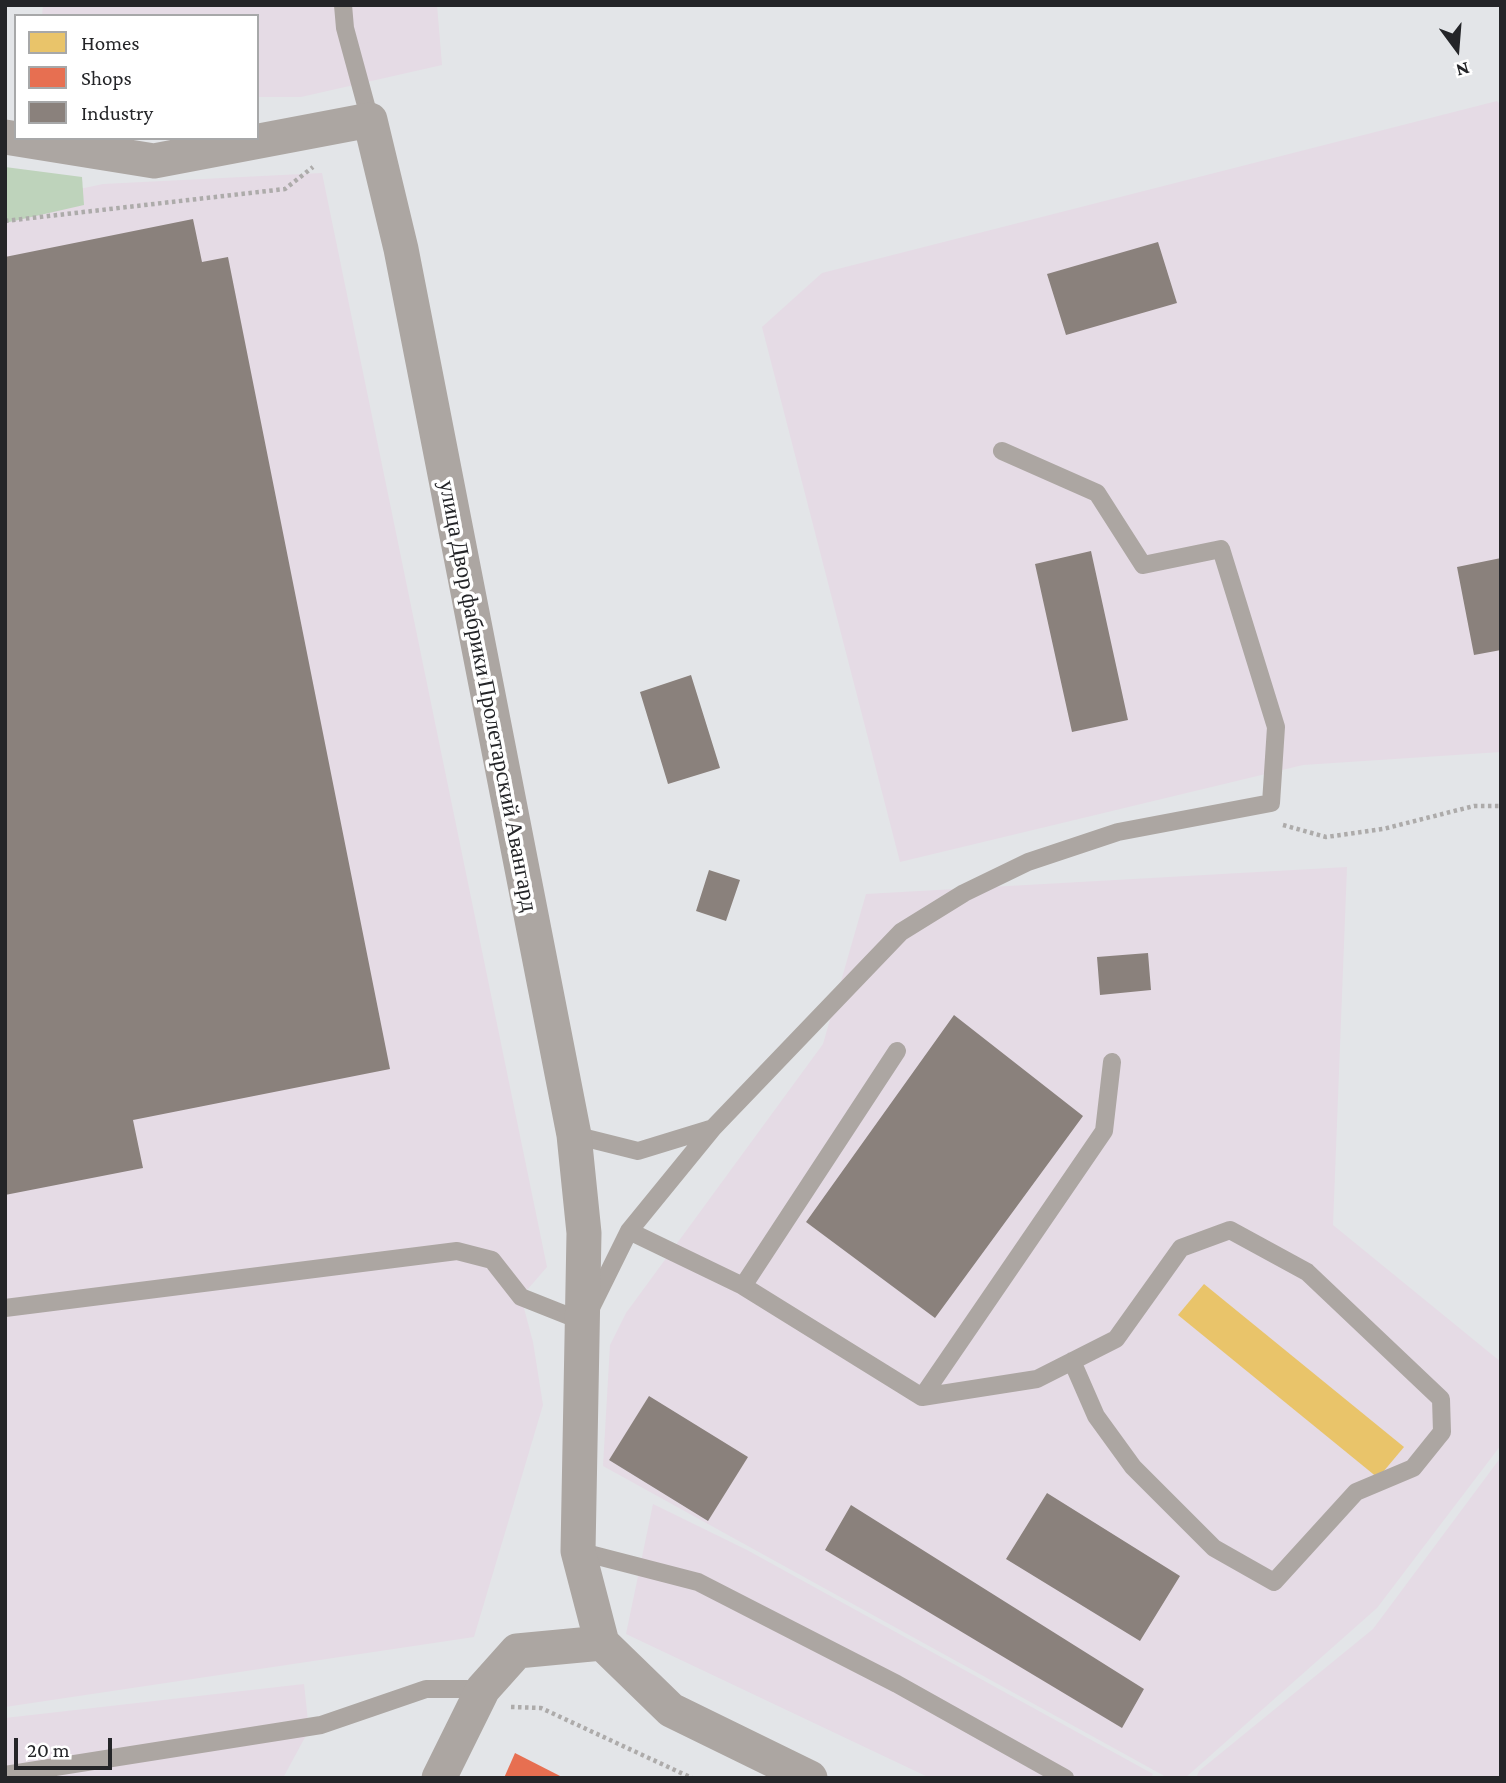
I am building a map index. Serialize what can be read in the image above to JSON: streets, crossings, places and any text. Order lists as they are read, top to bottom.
{
  "streets": {
    "street": ["улица Двор фабрики Пролетарский Авангард"]
  },
  "legend": ["Homes", "Shops", "Industry"],
  "scale_bar": "20 m",
  "north": "bottom"
}
